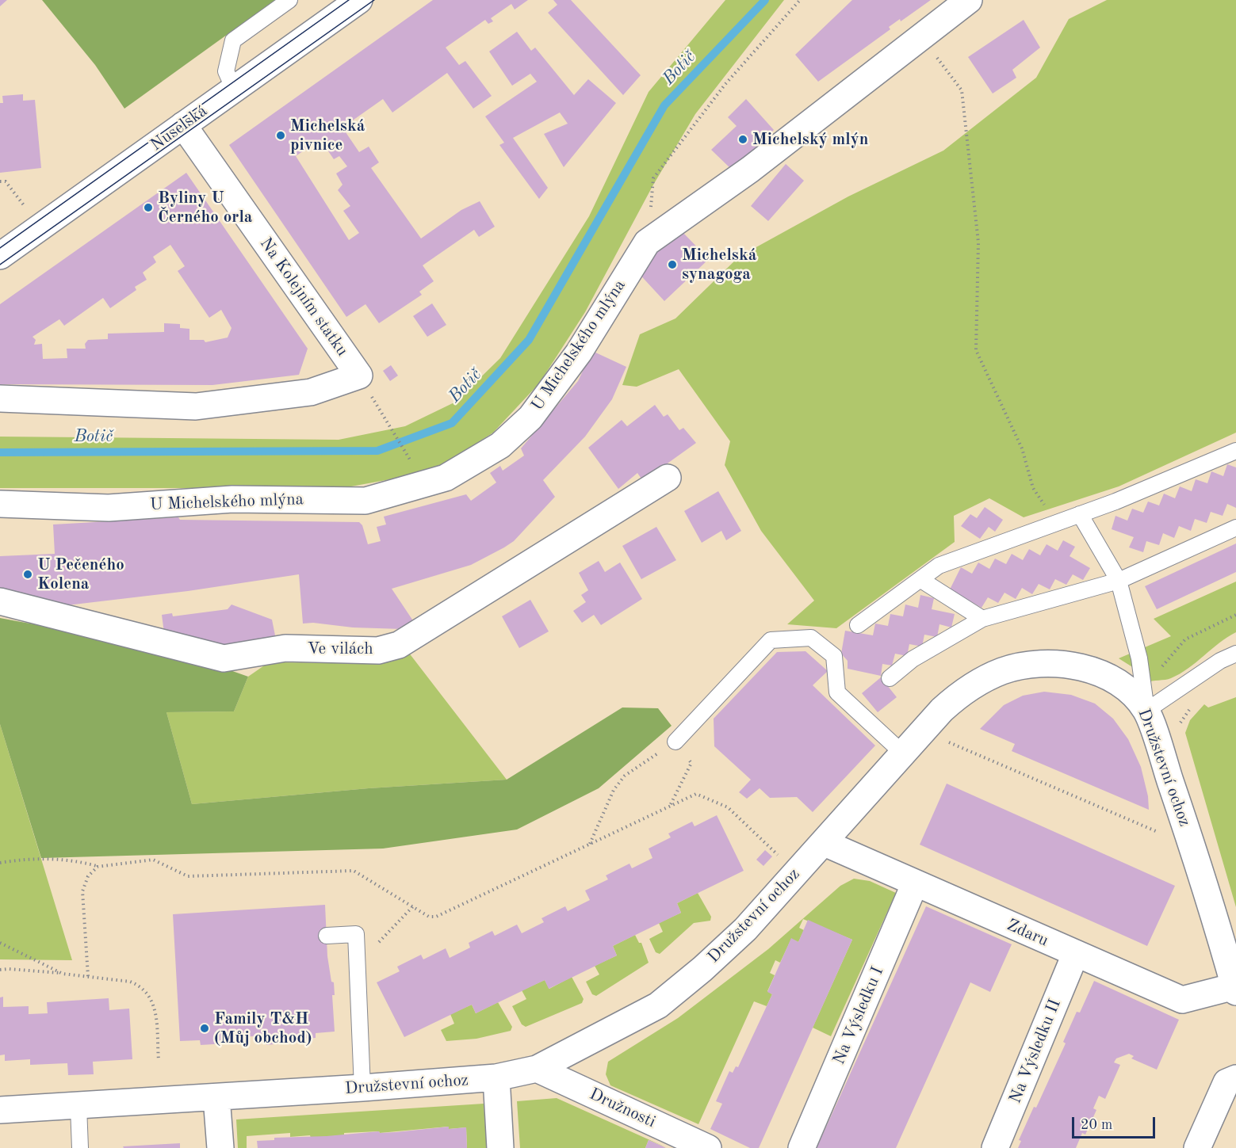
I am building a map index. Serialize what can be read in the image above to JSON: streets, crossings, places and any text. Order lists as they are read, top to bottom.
{
  "streets": {
    "street": [
      "Nuselská",
      "Na Kolejním statku",
      "U Michelského mlýna",
      "Ve vilách",
      "Družstevní ochoz",
      "Zdaru",
      "Na Výsledku I",
      "Na Výsledku II",
      "Družnosti"
    ]
  },
  "crossings": [
    ["Nuselská", "Na Kolejním statku"],
    ["Družstevní ochoz", "Zdaru"],
    ["Družstevní ochoz", "Družnosti"],
    ["Zdaru", "Na Výsledku I"],
    ["Zdaru", "Na Výsledku II"]
  ],
  "water": ["Botič"],
  "places": [
    "Michelská pivnice",
    "Michelský mlýn",
    "Byliny U Černého orla",
    "Michelská synagoga",
    "U Pečeného Kolena",
    "Family T&H (Můj obchod)"
  ],
  "scale_bar": "20 m"
}
